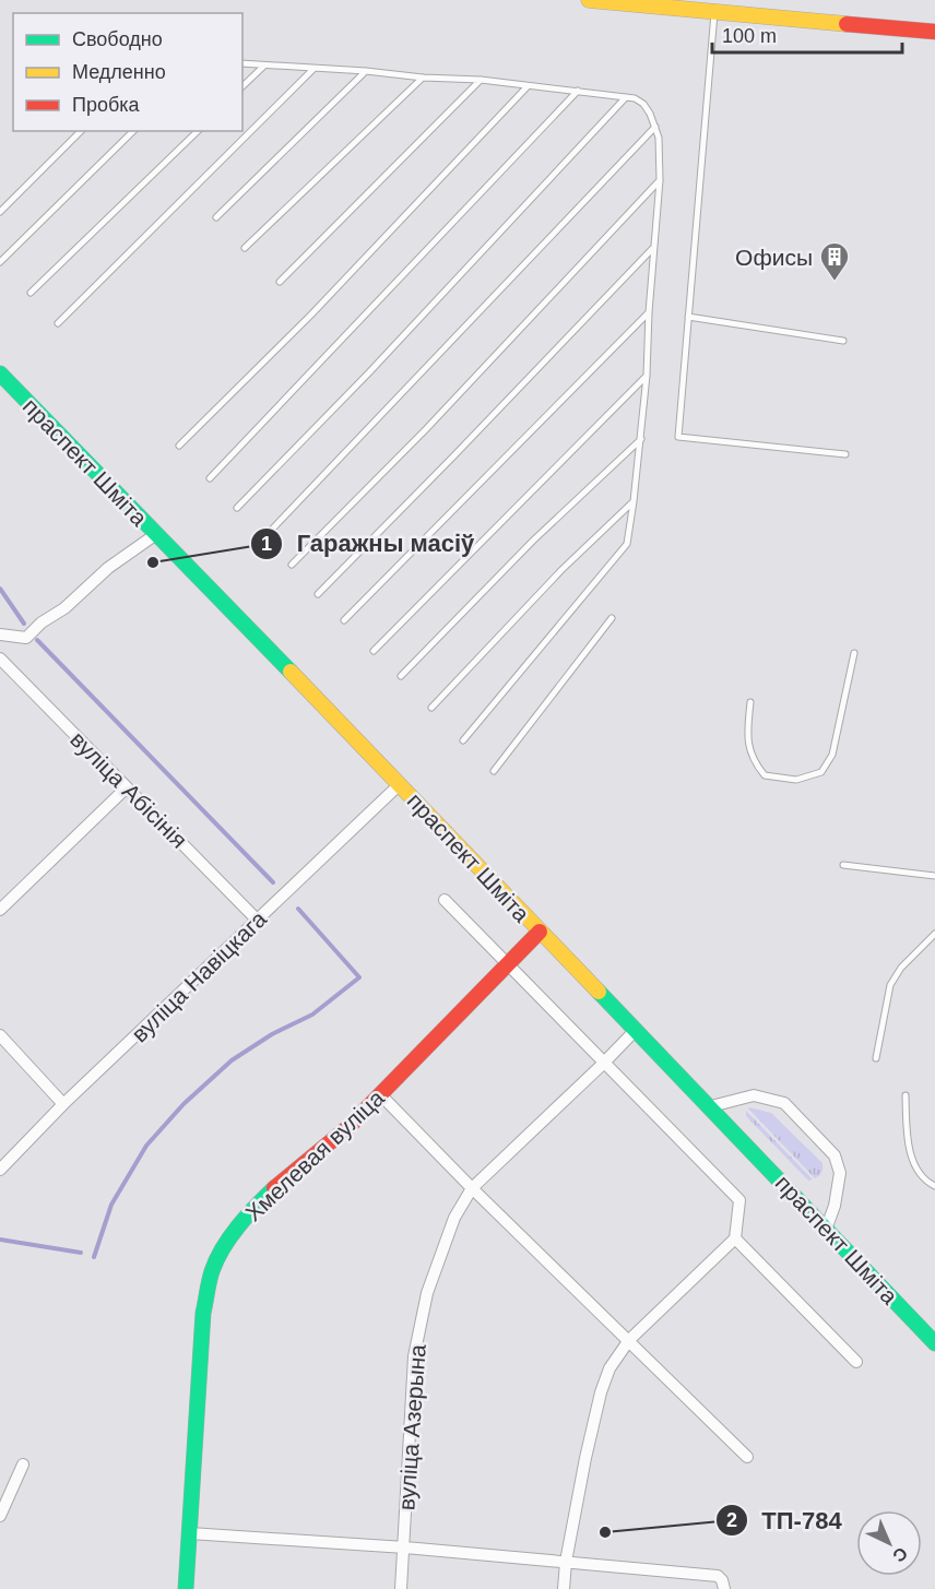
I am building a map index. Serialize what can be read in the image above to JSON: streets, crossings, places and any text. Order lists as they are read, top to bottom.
{
  "streets": {
    "main road": ["праспект Шміта", "Хмелевая вуліца"],
    "street": ["вуліца Абісінія", "вуліца Навіцкага", "вуліца Азерына"]
  },
  "crossings": [
    ["праспект Шміта", "вуліца Навіцкага"],
    ["праспект Шміта", "Хмелевая вуліца"],
    ["праспект Шміта", "вуліца Азерына"],
    ["вуліца Абісінія", "вуліца Навіцкага"]
  ],
  "places": {
    "building": ["Офисы"],
    "other": ["Гаражны масіў", "ТП-784"]
  },
  "legend": ["Свободно", "Медленно", "Пробка"],
  "scale_bar": "100 m",
  "north": "bottom right"
}
